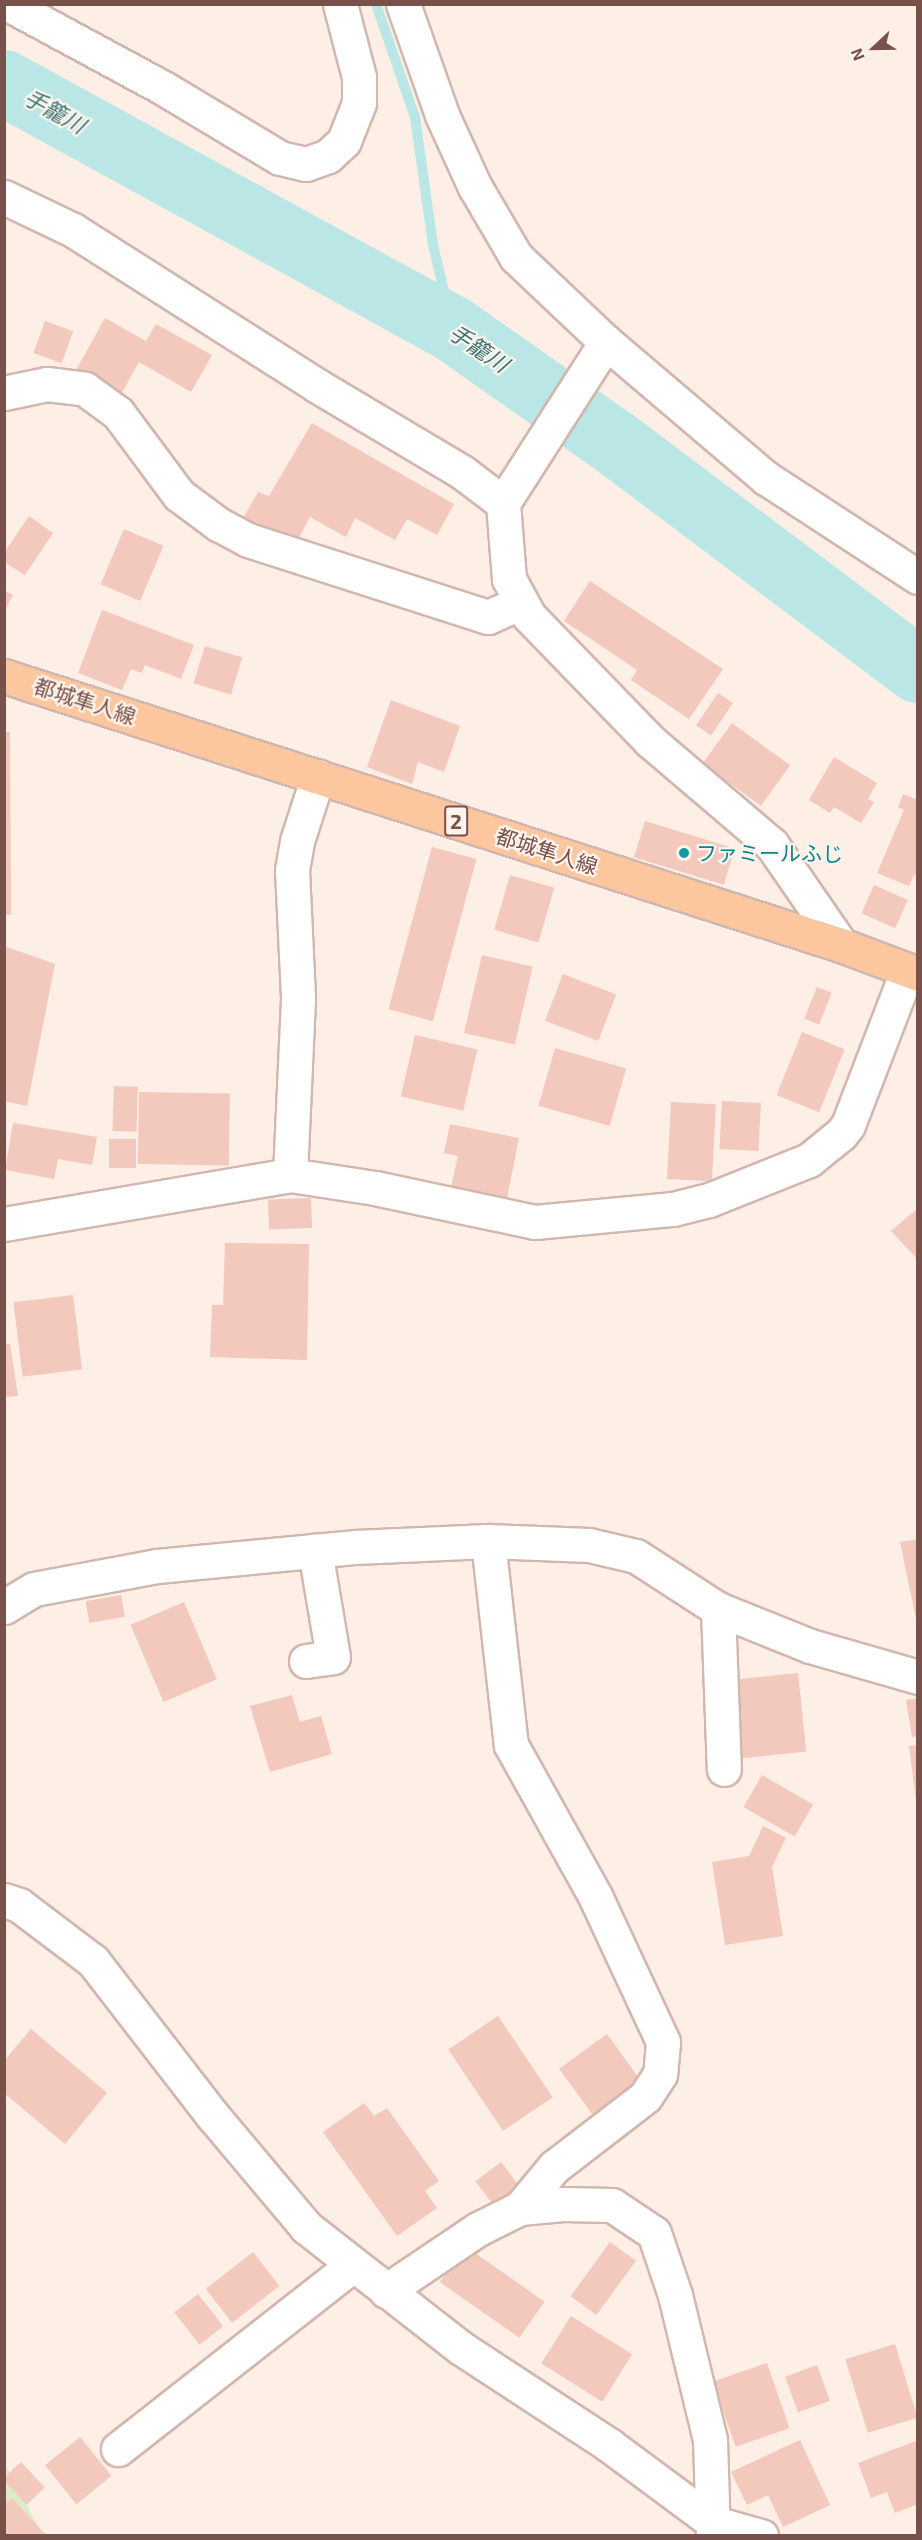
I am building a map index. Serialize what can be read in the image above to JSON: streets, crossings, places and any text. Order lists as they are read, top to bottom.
{
  "streets": {
    "main road": ["都城隼人線", "2"]
  },
  "water": ["手籠川"],
  "places": ["ファミールふじ"],
  "north": "left"
}
